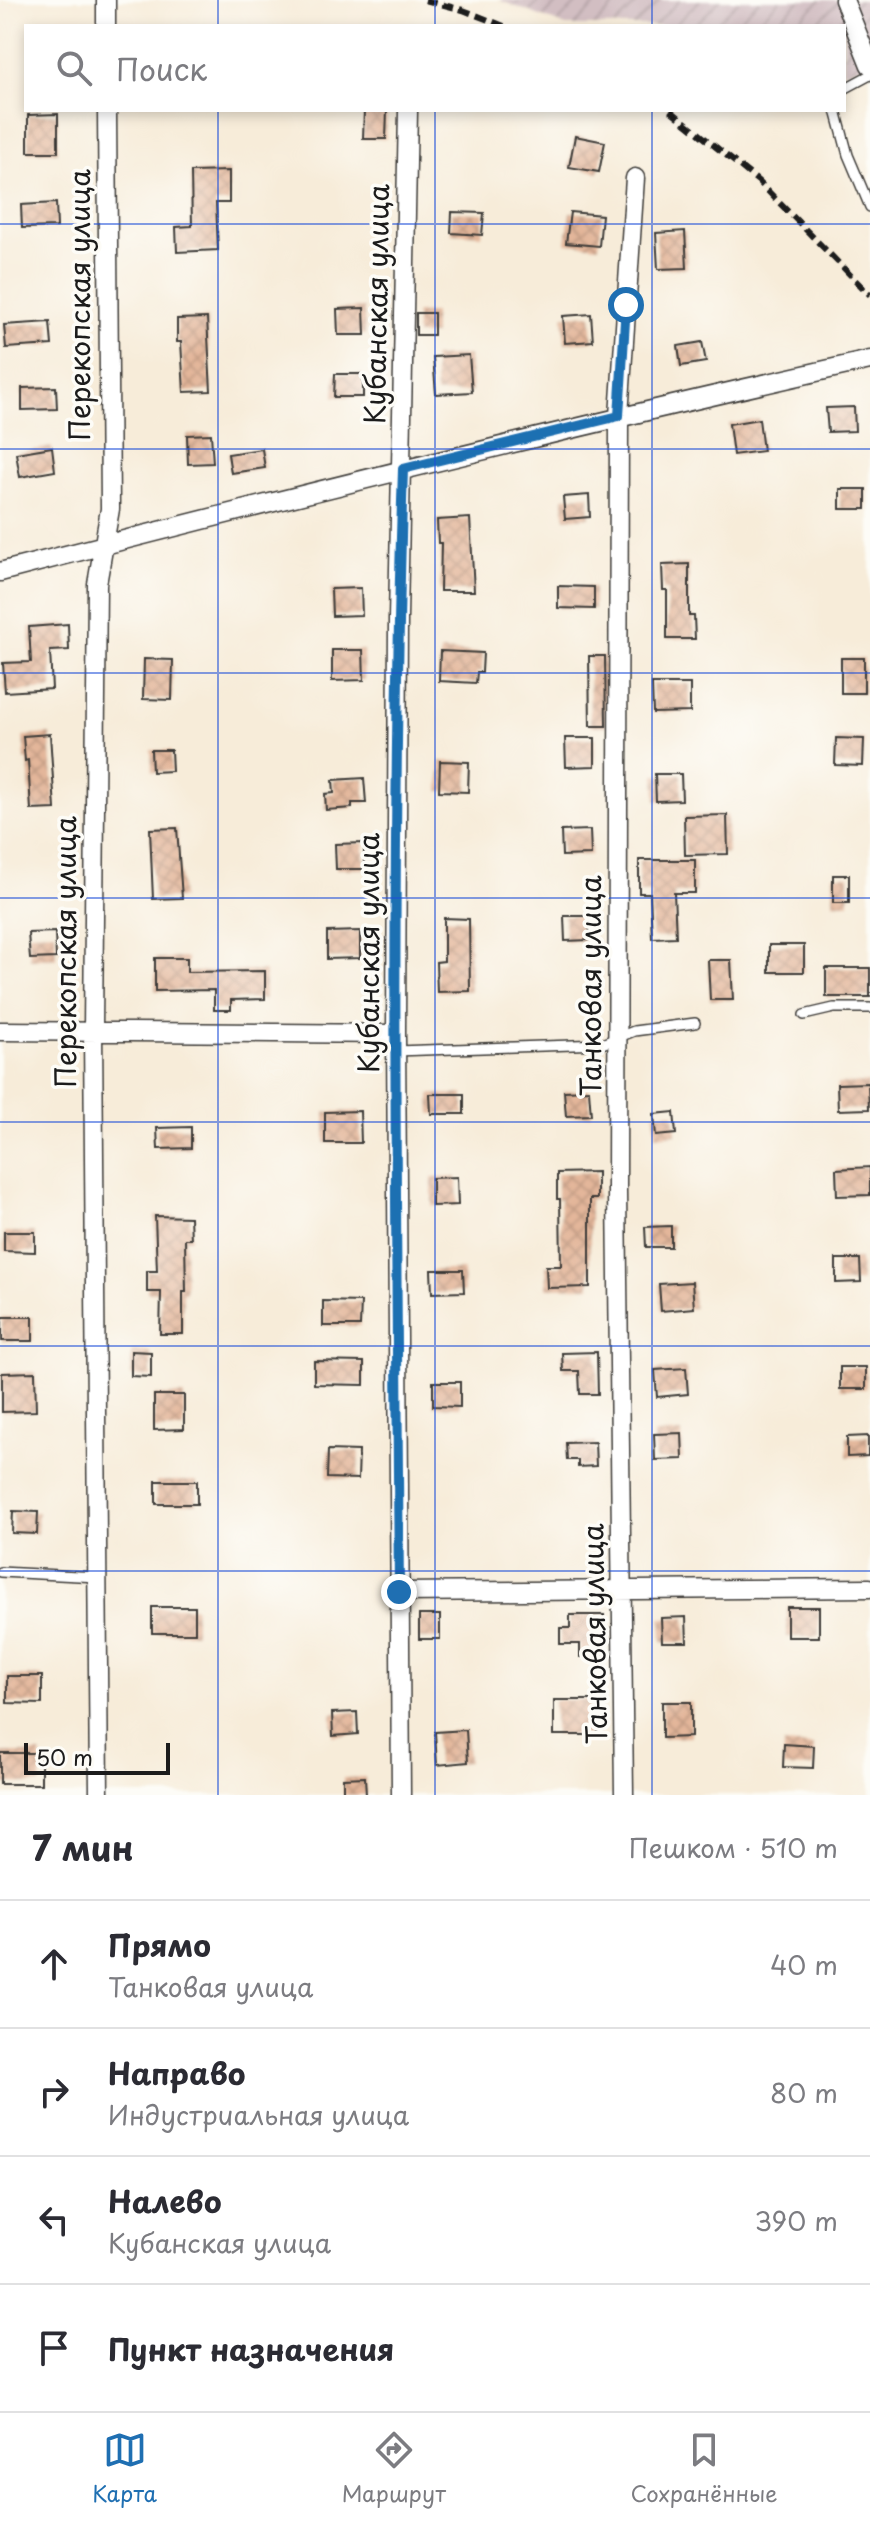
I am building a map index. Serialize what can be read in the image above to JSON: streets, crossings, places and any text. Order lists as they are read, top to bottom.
{
  "streets": {
    "street": ["Кубанская улица", "Перекопская улица", "Танковая улица"]
  },
  "scale_bar": "50 m",
  "page": {
    "search": "Поиск",
    "scale": "50 m",
    "heading": ["7 мин", "Пешком · 510 m"],
    "list": [
      ["Прямо", "Танковая улица", "40 m"],
      ["Направо", "Индустриальная улица", "80 m"],
      ["Налево", "Кубанская улица", "390 m"],
      "Пункт назначения"
    ],
    "nav": ["Карта", "Маршрут", "Сохранённые"]
  }
}
